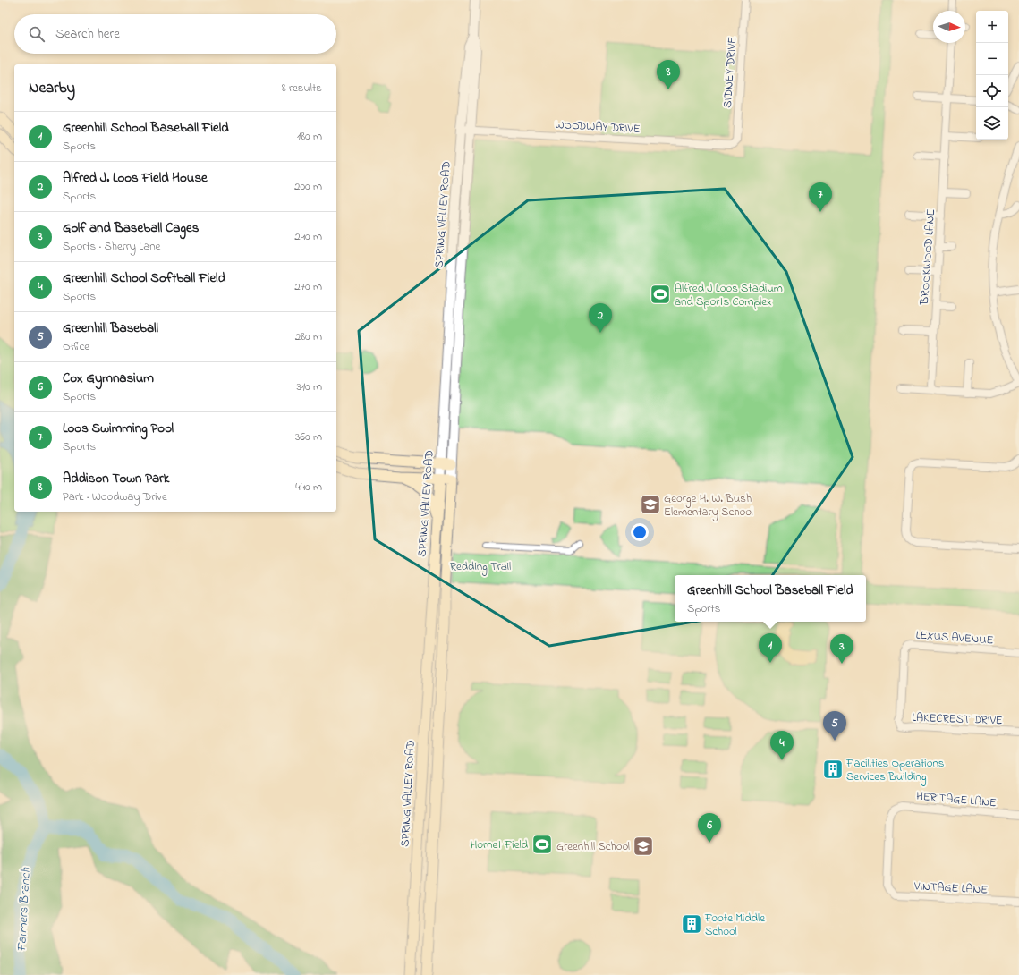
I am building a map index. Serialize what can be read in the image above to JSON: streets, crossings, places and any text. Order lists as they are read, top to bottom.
{
  "streets": {
    "main road": ["SPRING VALLEY ROAD"],
    "street": [
      "SIDNEY DRIVE",
      "WOODWAY DRIVE",
      "BROOKWOOD LANE",
      "LEXUS AVENUE",
      "LAKECREST DRIVE",
      "HERITAGE LANE",
      "VINTAGE LANE"
    ]
  },
  "crossings": [
    ["SIDNEY DRIVE", "WOODWAY DRIVE"],
    ["WOODWAY DRIVE", "SPRING VALLEY ROAD"],
    ["LEXUS AVENUE", "LAKECREST DRIVE"],
    ["HERITAGE LANE", "VINTAGE LANE"]
  ],
  "water": ["Farmers Branch"],
  "parks": ["Redding Trail"],
  "places": {
    "sports": ["Alfred J Loos Stadium and Sports Complex", "Hornet Field"],
    "school or university": ["George H. W. Bush Elementary School", "Greenhill School"],
    "building": ["Facilities Operations Services Building", "Foote Middle School"]
  },
  "north": "right",
  "page": {
    "map_buttons": ["+", "−"],
    "search": "Search here",
    "pins": [
      "8",
      "7",
      "2",
      "1",
      "3",
      "5",
      "4",
      "6"
    ],
    "heading": ["Nearby", "8 results"],
    "list": [
      {
        "mark": "1",
        "name": "Greenhill School Baseball Field",
        "note": "Sports",
        "value": "180 m"
      },
      {
        "mark": "2",
        "name": "Alfred J. Loos Field House",
        "note": "Sports",
        "value": "200 m"
      },
      {
        "mark": "3",
        "name": "Golf and Baseball Cages",
        "note": "Sports · Sherry Lane",
        "value": "240 m"
      },
      {
        "mark": "4",
        "name": "Greenhill School Softball Field",
        "note": "Sports",
        "value": "270 m"
      },
      {
        "mark": "5",
        "name": "Greenhill Baseball",
        "note": "Office",
        "value": "280 m"
      },
      {
        "mark": "6",
        "name": "Cox Gymnasium",
        "note": "Sports",
        "value": "310 m"
      },
      {
        "mark": "7",
        "name": "Loos Swimming Pool",
        "note": "Sports",
        "value": "360 m"
      },
      {
        "mark": "8",
        "name": "Addison Town Park",
        "note": "Park · Woodway Drive",
        "value": "440 m"
      }
    ],
    "popup": ["Greenhill School Baseball Field", "Sports"]
  }
}
